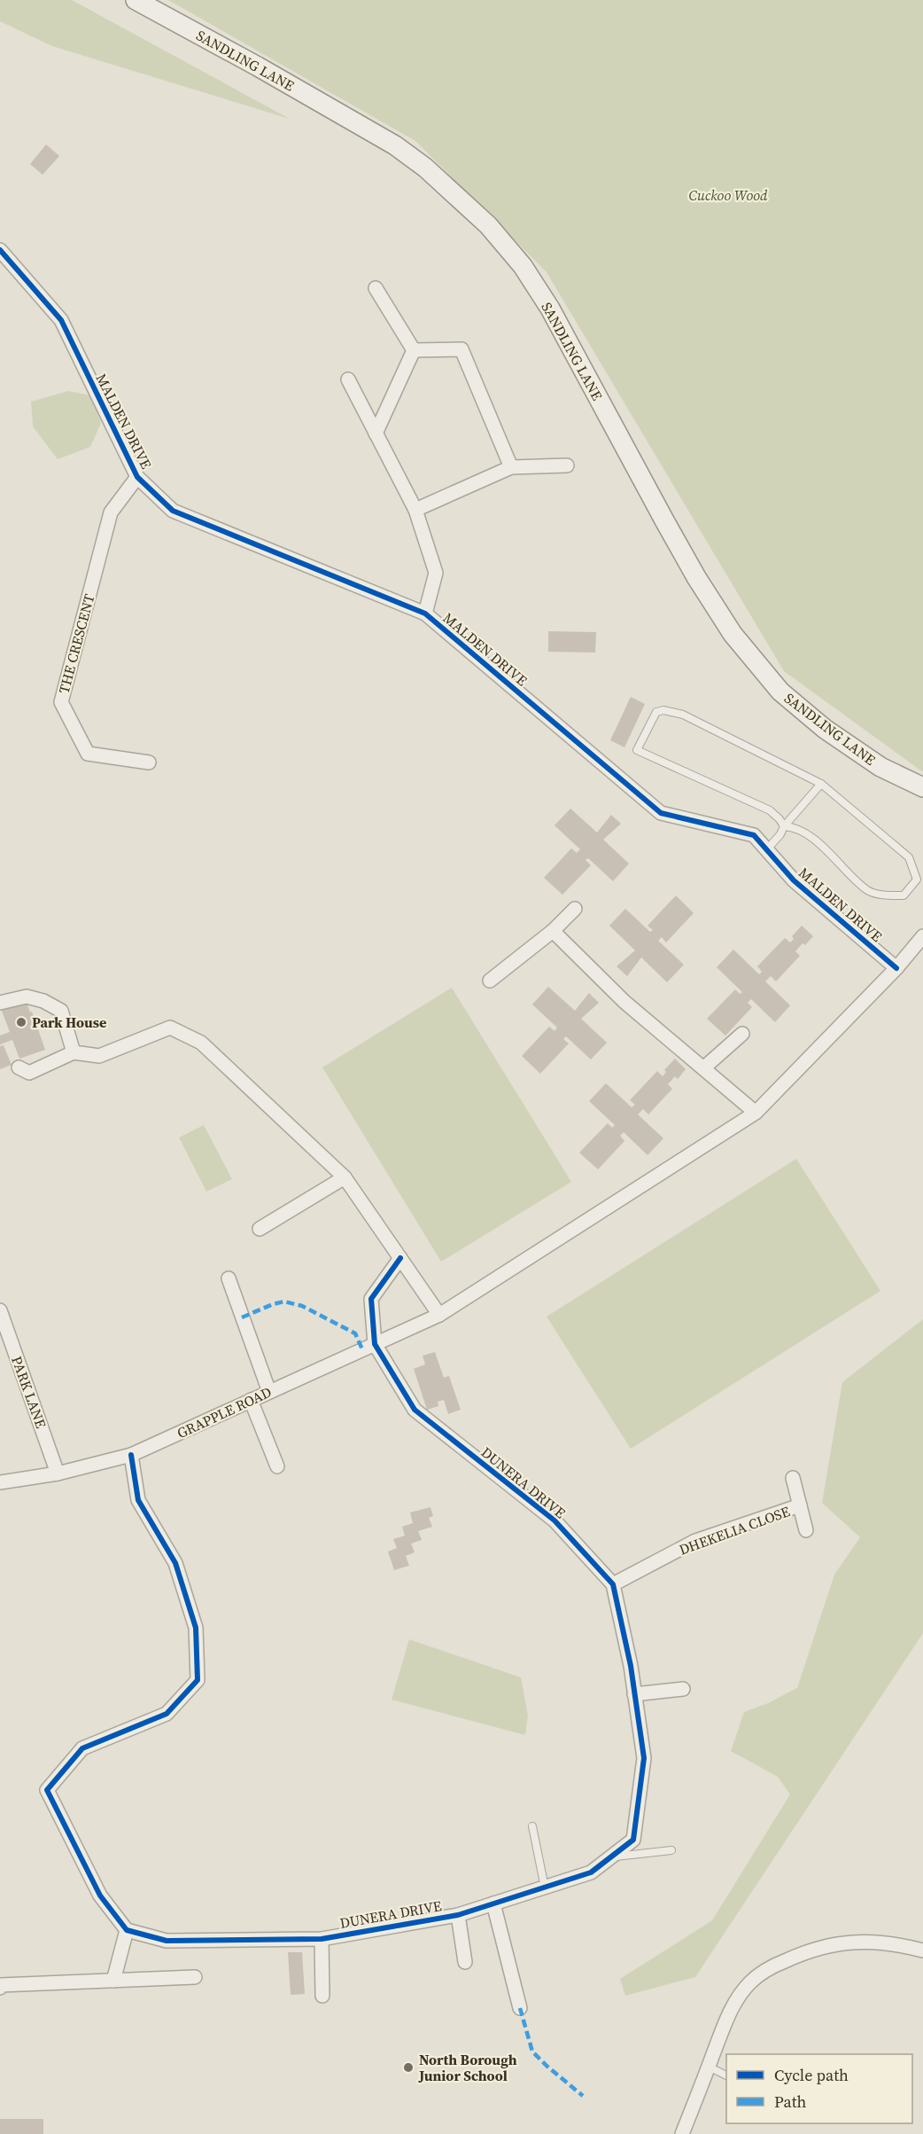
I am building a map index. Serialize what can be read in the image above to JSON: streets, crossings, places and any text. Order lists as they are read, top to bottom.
{
  "streets": {
    "street": [
      "SANDLING LANE",
      "MALDEN DRIVE",
      "THE CRESCENT",
      "PARK LANE",
      "GRAPPLE ROAD",
      "DUNERA DRIVE",
      "DHEKELIA CLOSE"
    ]
  },
  "crossings": [
    ["MALDEN DRIVE", "THE CRESCENT"],
    ["MALDEN DRIVE", "GRAPPLE ROAD"],
    ["PARK LANE", "GRAPPLE ROAD"],
    ["GRAPPLE ROAD", "DUNERA DRIVE"],
    ["DUNERA DRIVE", "DHEKELIA CLOSE"]
  ],
  "parks": ["Cuckoo Wood"],
  "places": ["Park House", "North Borough Junior School"],
  "legend": ["Cycle path", "Path"]
}
